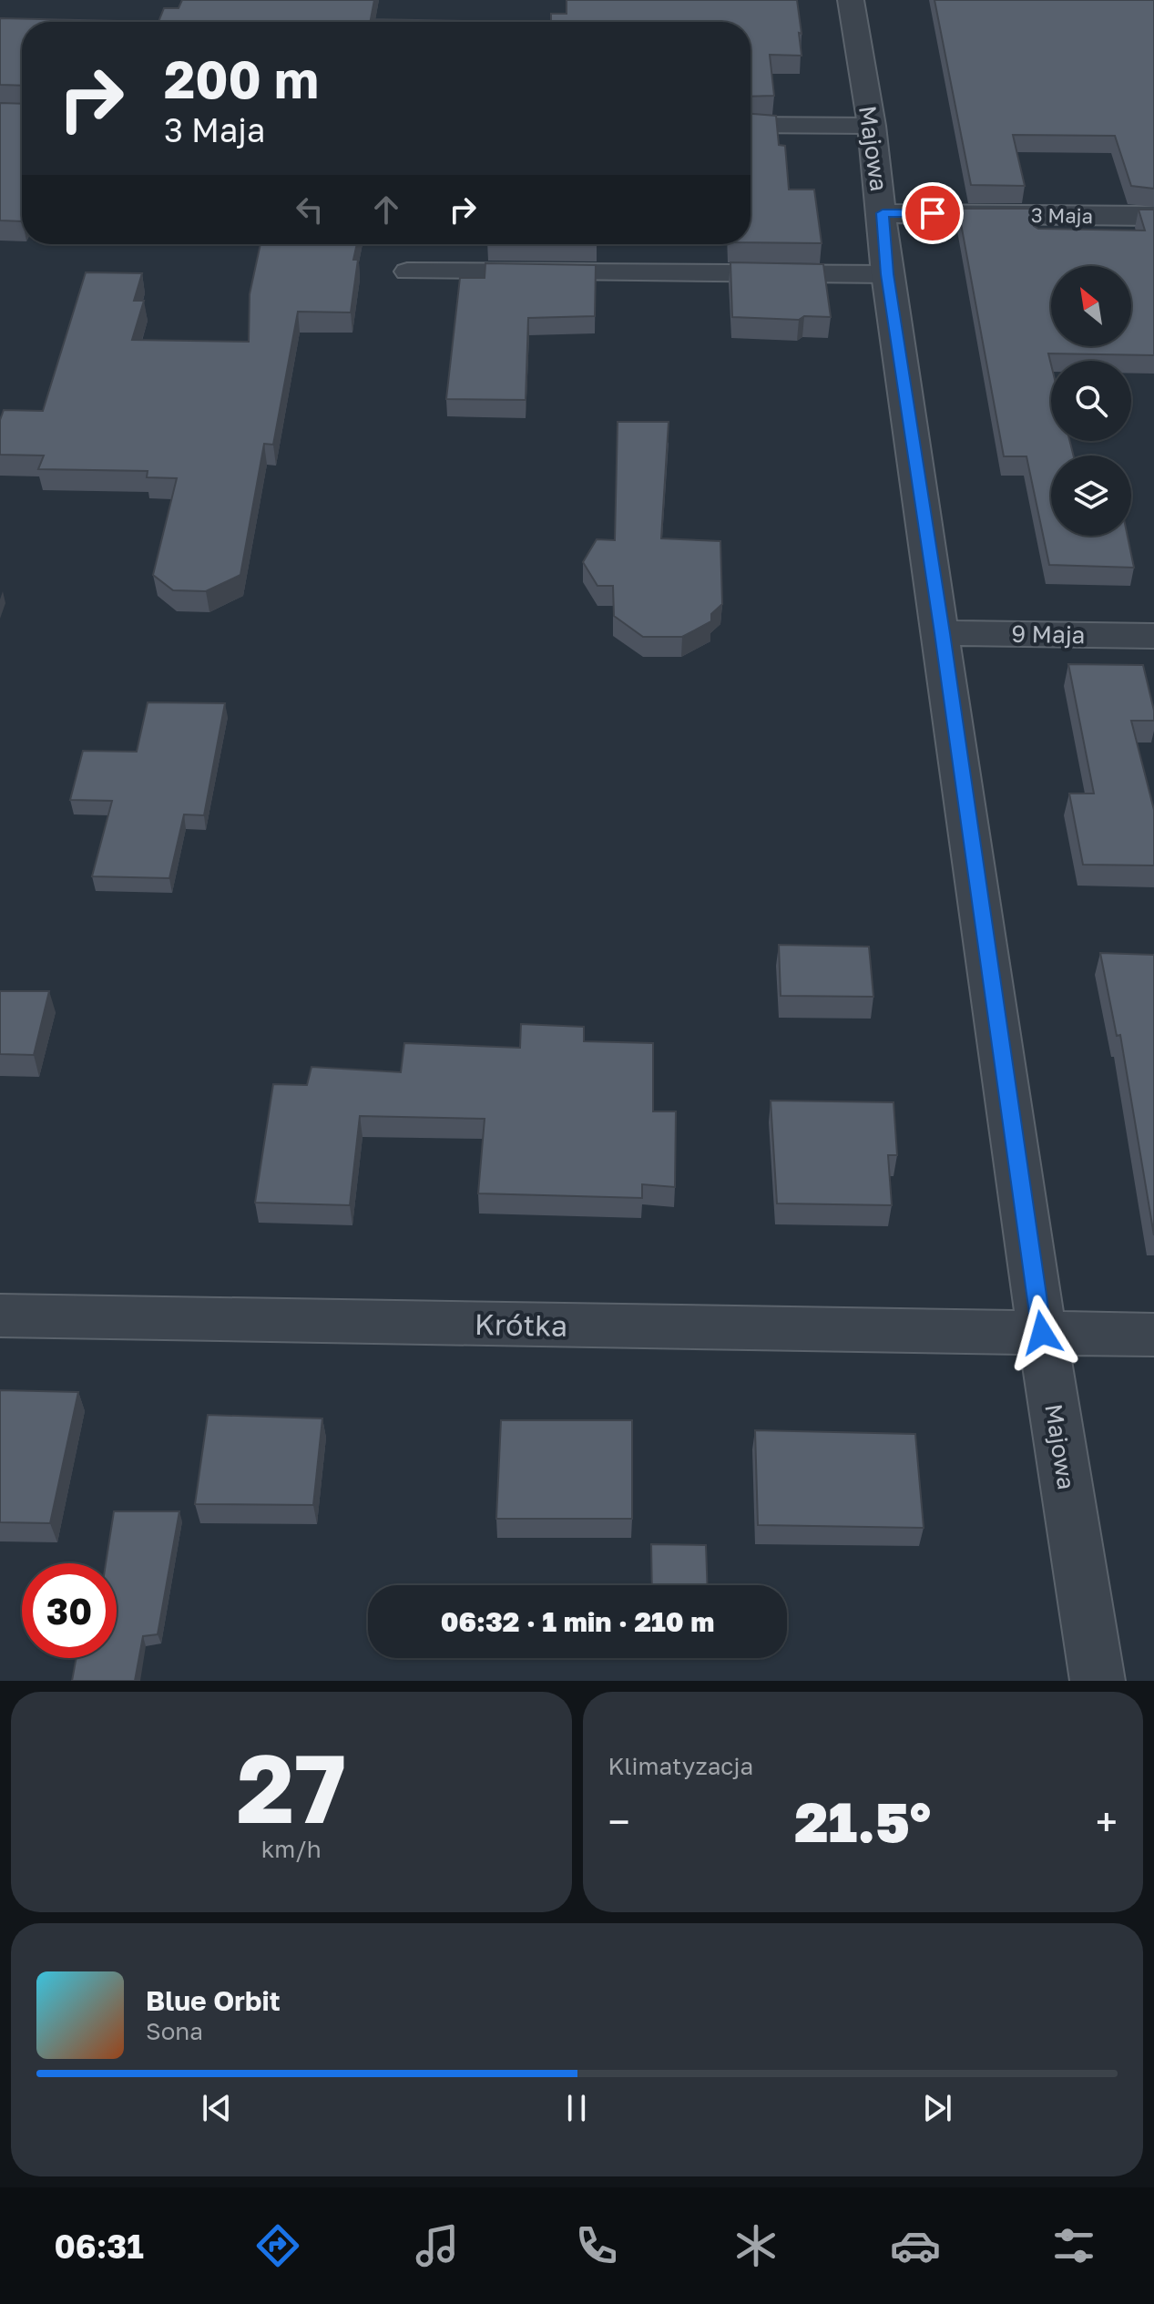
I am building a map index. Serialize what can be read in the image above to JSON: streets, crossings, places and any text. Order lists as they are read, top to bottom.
{
  "streets": {
    "street": [
      "Majowa",
      "3 Maja",
      "9 Maja",
      "Krótka"
    ]
  },
  "crossings": [
    ["Majowa", "3 Maja"],
    ["Majowa", "9 Maja"],
    ["Majowa", "Krótka"]
  ],
  "north": "top left",
  "page": {
    "turn": ["200 m", "3 Maja"],
    "limit": "30",
    "trip": "06:32 · 1 min · 210 m",
    "tile": [
      ["27", "km/h"],
      "Klimatyzacja"
    ],
    "heat": ["−", "21.5°", "+"],
    "song": ["Blue Orbit", "Sona"],
    "tabs": "06:31"
  }
}
